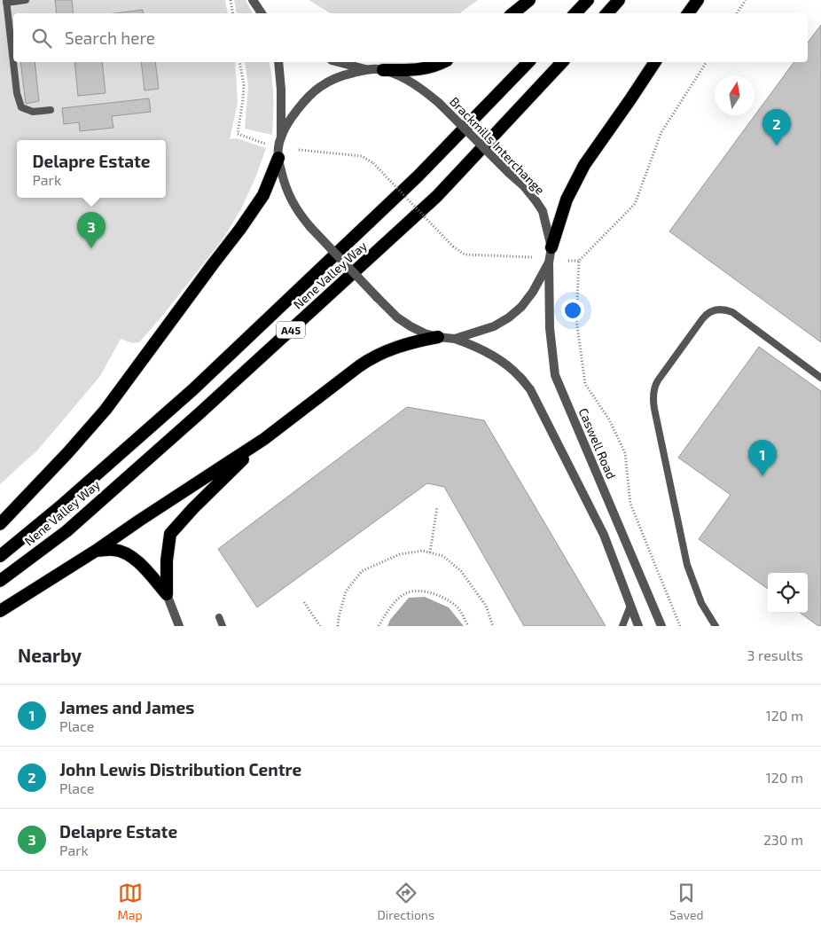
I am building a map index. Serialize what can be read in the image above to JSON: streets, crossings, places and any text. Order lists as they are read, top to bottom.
{
  "streets": {
    "highway": ["Nene Valley Way", "A45"],
    "street": ["Brackmills Interchange", "Caswell Road"]
  },
  "crossings": [
    ["Brackmills Interchange", "Caswell Road"]
  ],
  "north": "top",
  "page": {
    "search": "Search here",
    "pins": ["2", "3", "1"],
    "popup": ["Delapre Estate", "Park"],
    "heading": ["Nearby", "3 results"],
    "list": [
      {
        "mark": "1",
        "name": "James and James",
        "note": "Place",
        "value": "120 m"
      },
      {
        "mark": "2",
        "name": "John Lewis Distribution Centre",
        "note": "Place",
        "value": "120 m"
      },
      {
        "mark": "3",
        "name": "Delapre Estate",
        "note": "Park",
        "value": "230 m"
      }
    ],
    "nav": ["Map", "Directions", "Saved"]
  }
}
